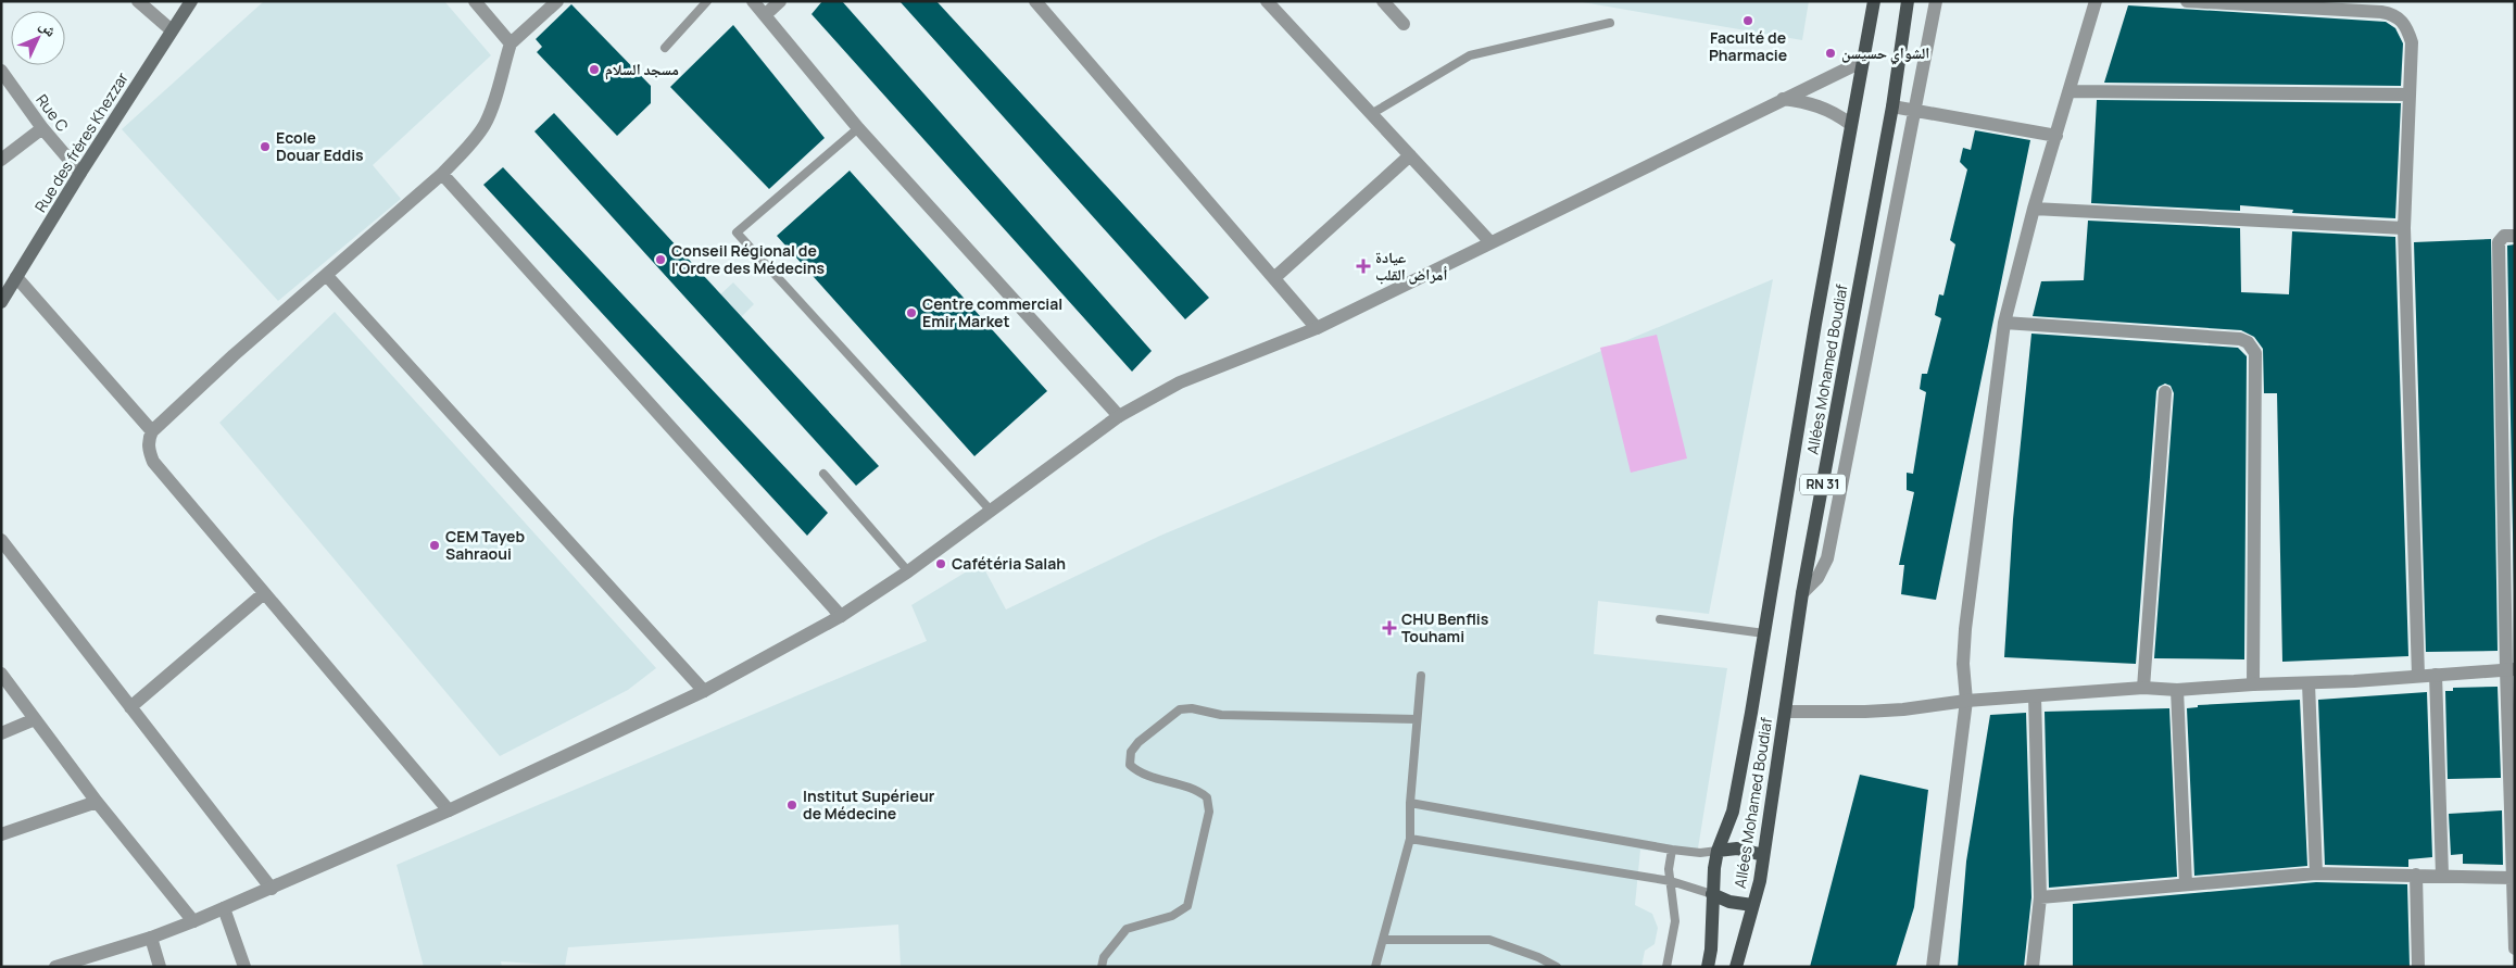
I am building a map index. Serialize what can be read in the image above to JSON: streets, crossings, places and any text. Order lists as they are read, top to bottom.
{
  "streets": {
    "main road": ["Rue des frères Khezzar", "Allées Mohamed Boudiaf", "RN 31"],
    "street": ["Rue C"]
  },
  "crossings": [
    ["Rue C", "Rue des frères Khezzar"]
  ],
  "places": {
    "other": [
      "Faculté de Pharmacie",
      "الشواي حسيسن",
      "مسجد السلام",
      "Ecole Douar Eddis",
      "Conseil Régional de l'Ordre des Médecins",
      "Centre commercial Emir Market",
      "CEM Tayeb Sahraoui",
      "Cafétéria Salah",
      "Institut Supérieur de Médecine"
    ],
    "health": ["عيادة أمراض القلب", "CHU Benflis Touhami"]
  },
  "north": "top right"
}
